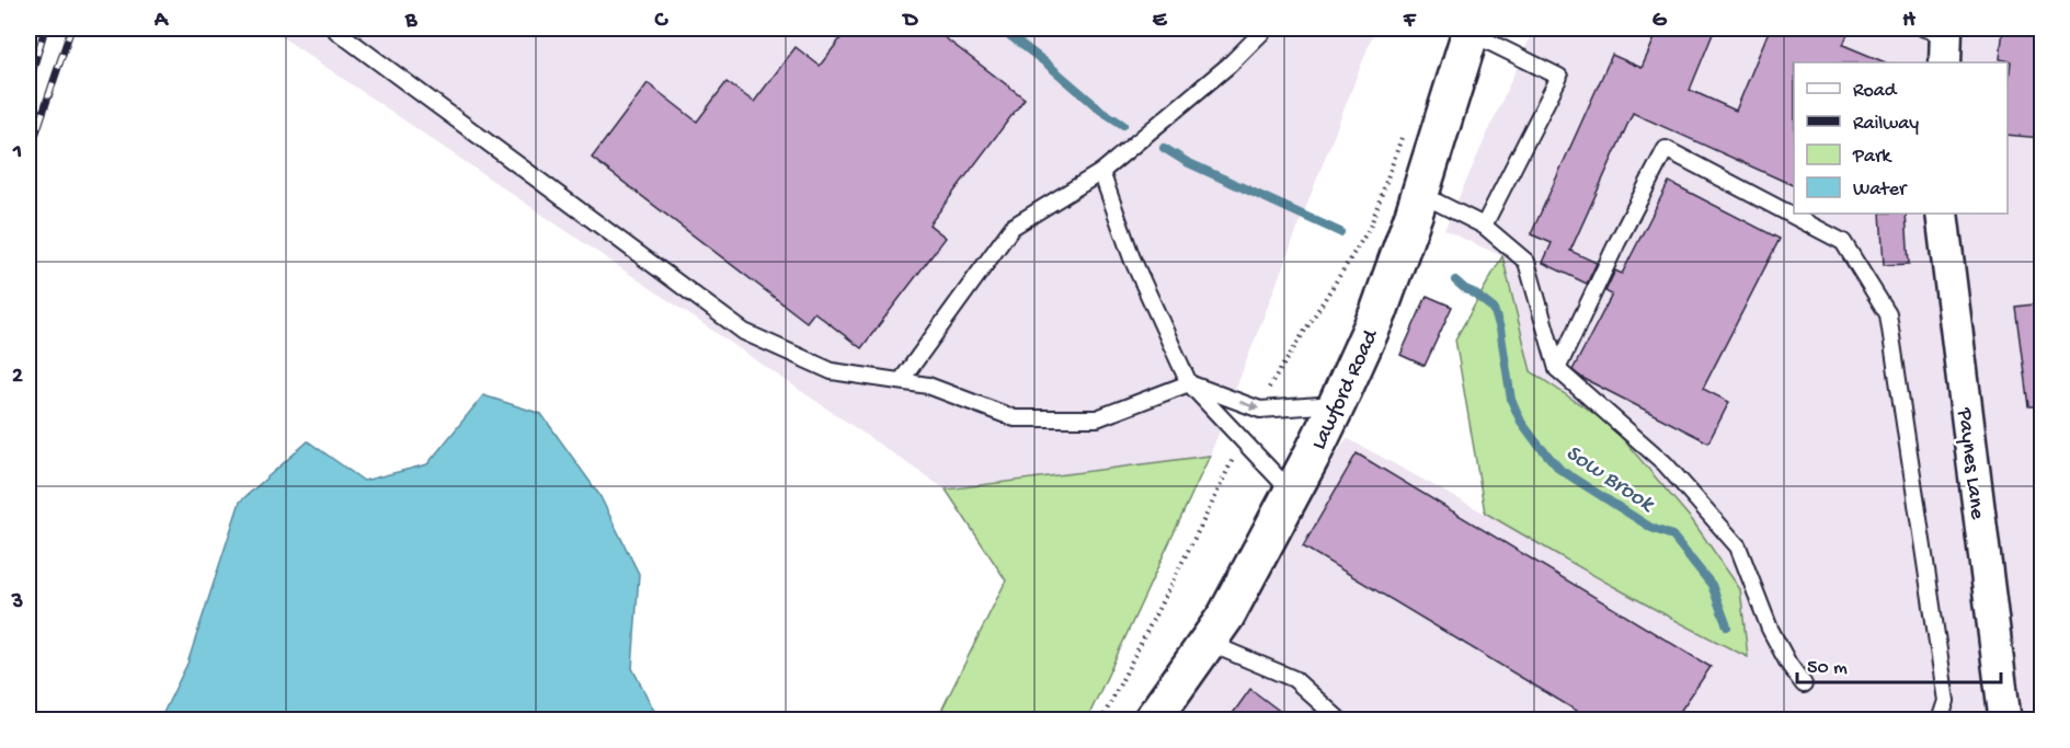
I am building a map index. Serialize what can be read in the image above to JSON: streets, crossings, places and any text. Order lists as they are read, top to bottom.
{
  "streets": {
    "main road": ["Lawford Road"],
    "street": ["Paynes Lane"]
  },
  "water": ["Sow Brook"],
  "legend": [
    "Road",
    "Railway",
    "Park",
    "Water"
  ],
  "scale_bar": "50 m",
  "grid": {
    "columns": [
      "A",
      "B",
      "C",
      "D",
      "E",
      "F",
      "G",
      "H"
    ],
    "rows": ["1", "2", "3"]
  }
}
